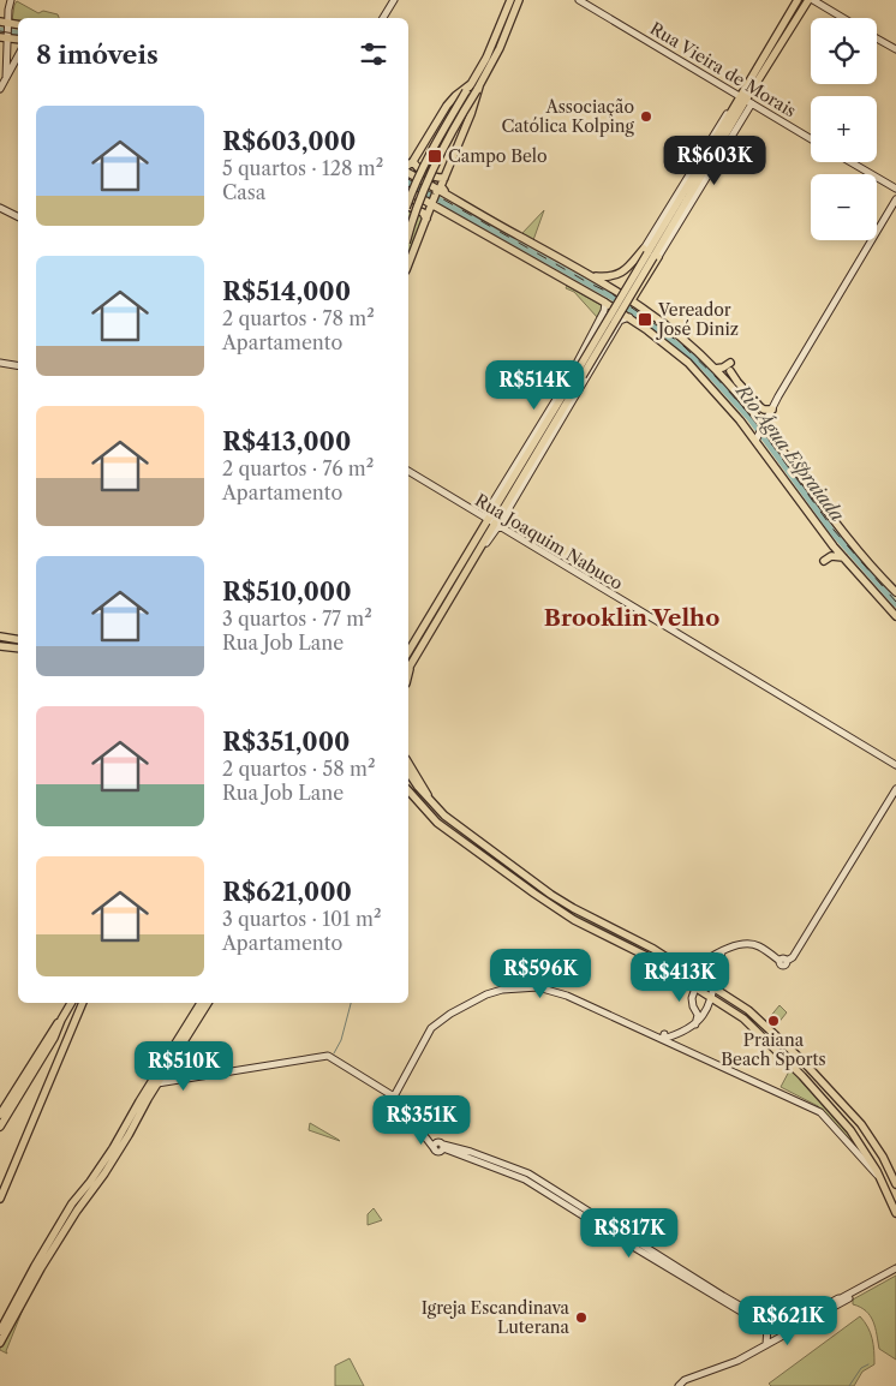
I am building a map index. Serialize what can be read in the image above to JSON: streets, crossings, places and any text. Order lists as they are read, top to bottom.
{
  "streets": {
    "street": ["Rua Vieira de Morais", "Rua Joaquim Nabuco"]
  },
  "districts": ["Brooklin Velho"],
  "water": ["Rio Água Espraiada"],
  "places": {
    "other": ["Associação Católica Kolping", "Praiana Beach Sports", "Igreja Escandinava Luterana"],
    "transit": ["Campo Belo", "Vereador José Diniz"]
  },
  "page": {
    "map_buttons": ["+", "−"],
    "heading": "8 imóveis",
    "list": [
      {
        "name": "R$603,000",
        "note": "5 quartos · 128 m² · Casa"
      },
      {
        "name": "R$514,000",
        "note": "2 quartos · 78 m² · Apartamento"
      },
      {
        "name": "R$413,000",
        "note": "2 quartos · 76 m² · Apartamento"
      },
      {
        "name": "R$510,000",
        "note": "3 quartos · 77 m² · Rua Job Lane"
      },
      {
        "name": "R$351,000",
        "note": "2 quartos · 58 m² · Rua Job Lane"
      },
      {
        "name": "R$621,000",
        "note": "3 quartos · 101 m² · Apartamento"
      }
    ],
    "price": [
      "R$603K",
      "R$514K",
      "R$596K",
      "R$413K",
      "R$510K",
      "R$351K",
      "R$817K",
      "R$621K"
    ]
  }
}
